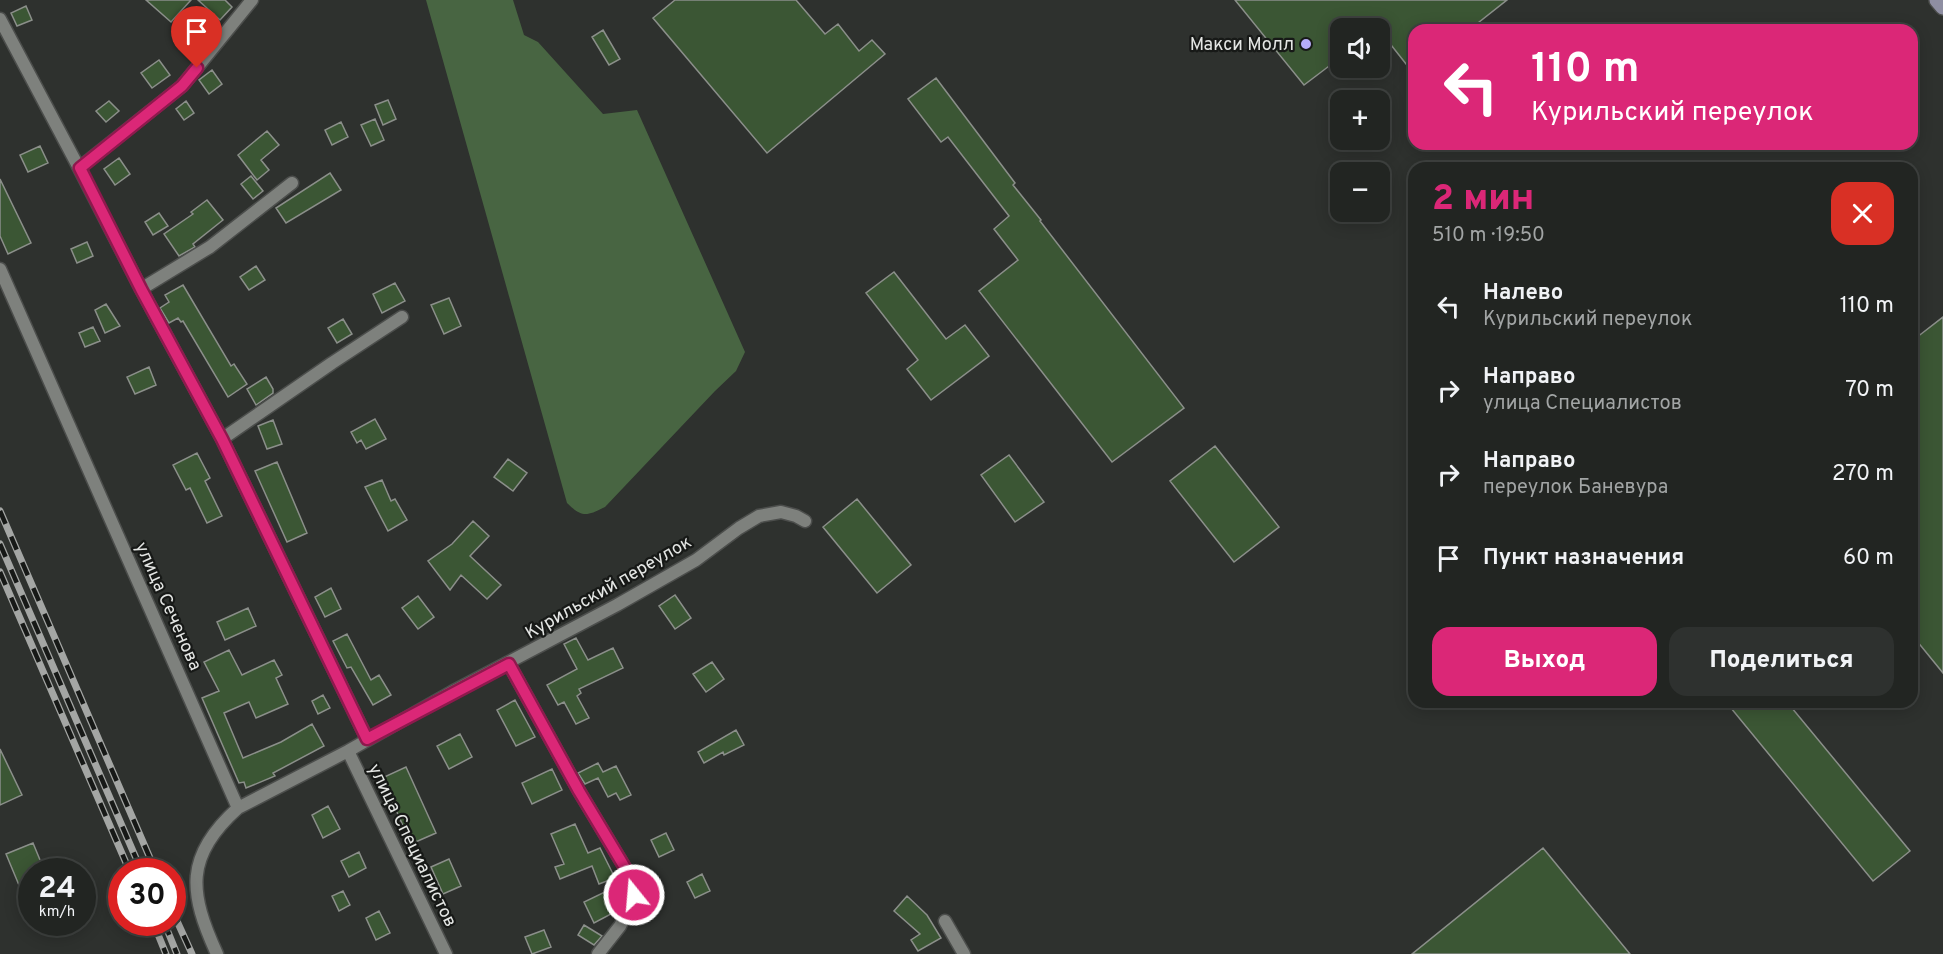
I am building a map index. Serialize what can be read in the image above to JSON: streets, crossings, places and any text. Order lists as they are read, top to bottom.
{
  "streets": {
    "street": ["Курильский переулок", "улица Сеченова", "улица Специалистов"]
  },
  "crossings": [
    ["Курильский переулок", "улица Сеченова"],
    ["Курильский переулок", "улица Специалистов"]
  ],
  "places": ["Макси Молл"],
  "page": {
    "map_buttons": ["+", "−"],
    "turn": ["110 m", "Курильский переулок"],
    "heading": ["2 мин", "510 m · 19:50"],
    "list": [
      {
        "name": "Налево",
        "note": "Курильский переулок",
        "value": "110 m"
      },
      {
        "name": "Направо",
        "note": "улица Специалистов",
        "value": "70 m"
      },
      {
        "name": "Направо",
        "note": "переулок Баневура",
        "value": "270 m"
      },
      {
        "name": "Пункт назначения",
        "value": "60 m"
      }
    ],
    "buttons": ["Выход", "Поделиться"],
    "speed": "24 km/h",
    "limit": "30"
  }
}
